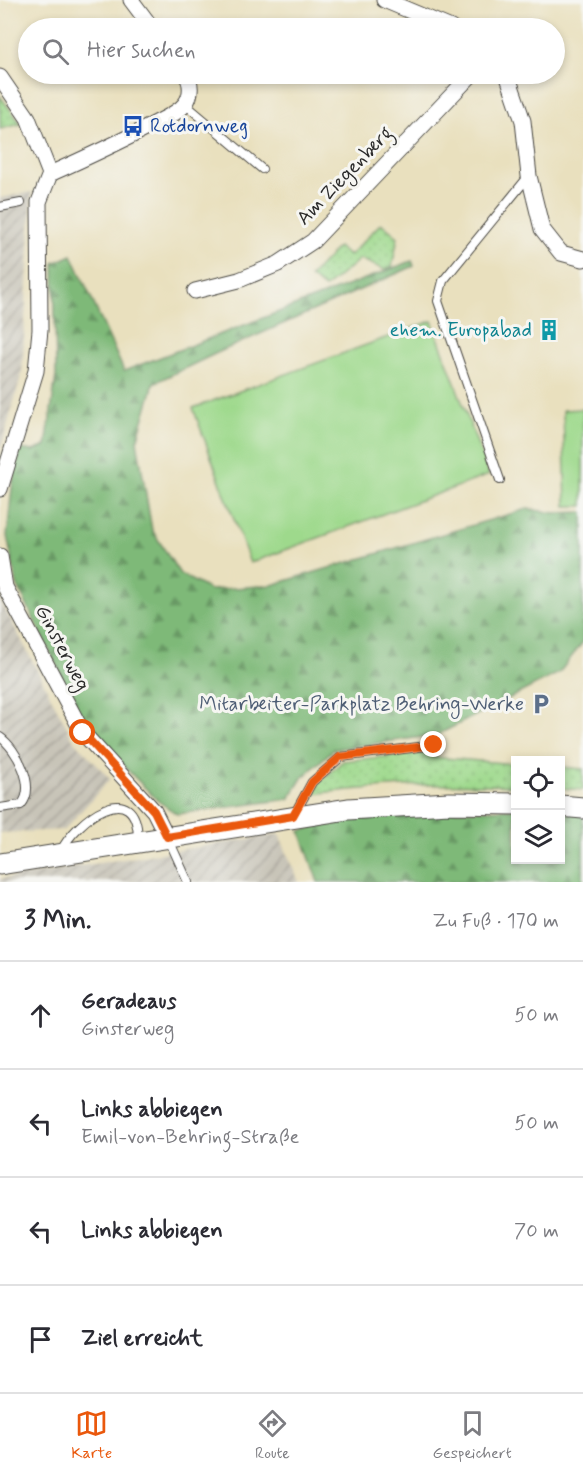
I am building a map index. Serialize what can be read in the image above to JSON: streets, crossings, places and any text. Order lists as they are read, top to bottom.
{
  "streets": {
    "street": ["Am Ziegenberg", "Ginsterweg"]
  },
  "places": {
    "bus stop": ["Rotdornweg"],
    "building": ["ehem. Europabad"],
    "parking": ["Mitarbeiter-Parkplatz Behring-Werke"]
  },
  "page": {
    "search": "Hier suchen",
    "heading": ["3 Min.", "Zu Fuß · 170 m"],
    "list": [
      ["Geradeaus", "Ginsterweg", "50 m"],
      ["Links abbiegen", "Emil-von-Behring-Straße", "50 m"],
      ["Links abbiegen", "70 m"],
      "Ziel erreicht"
    ],
    "nav": ["Karte", "Route", "Gespeichert"]
  }
}
